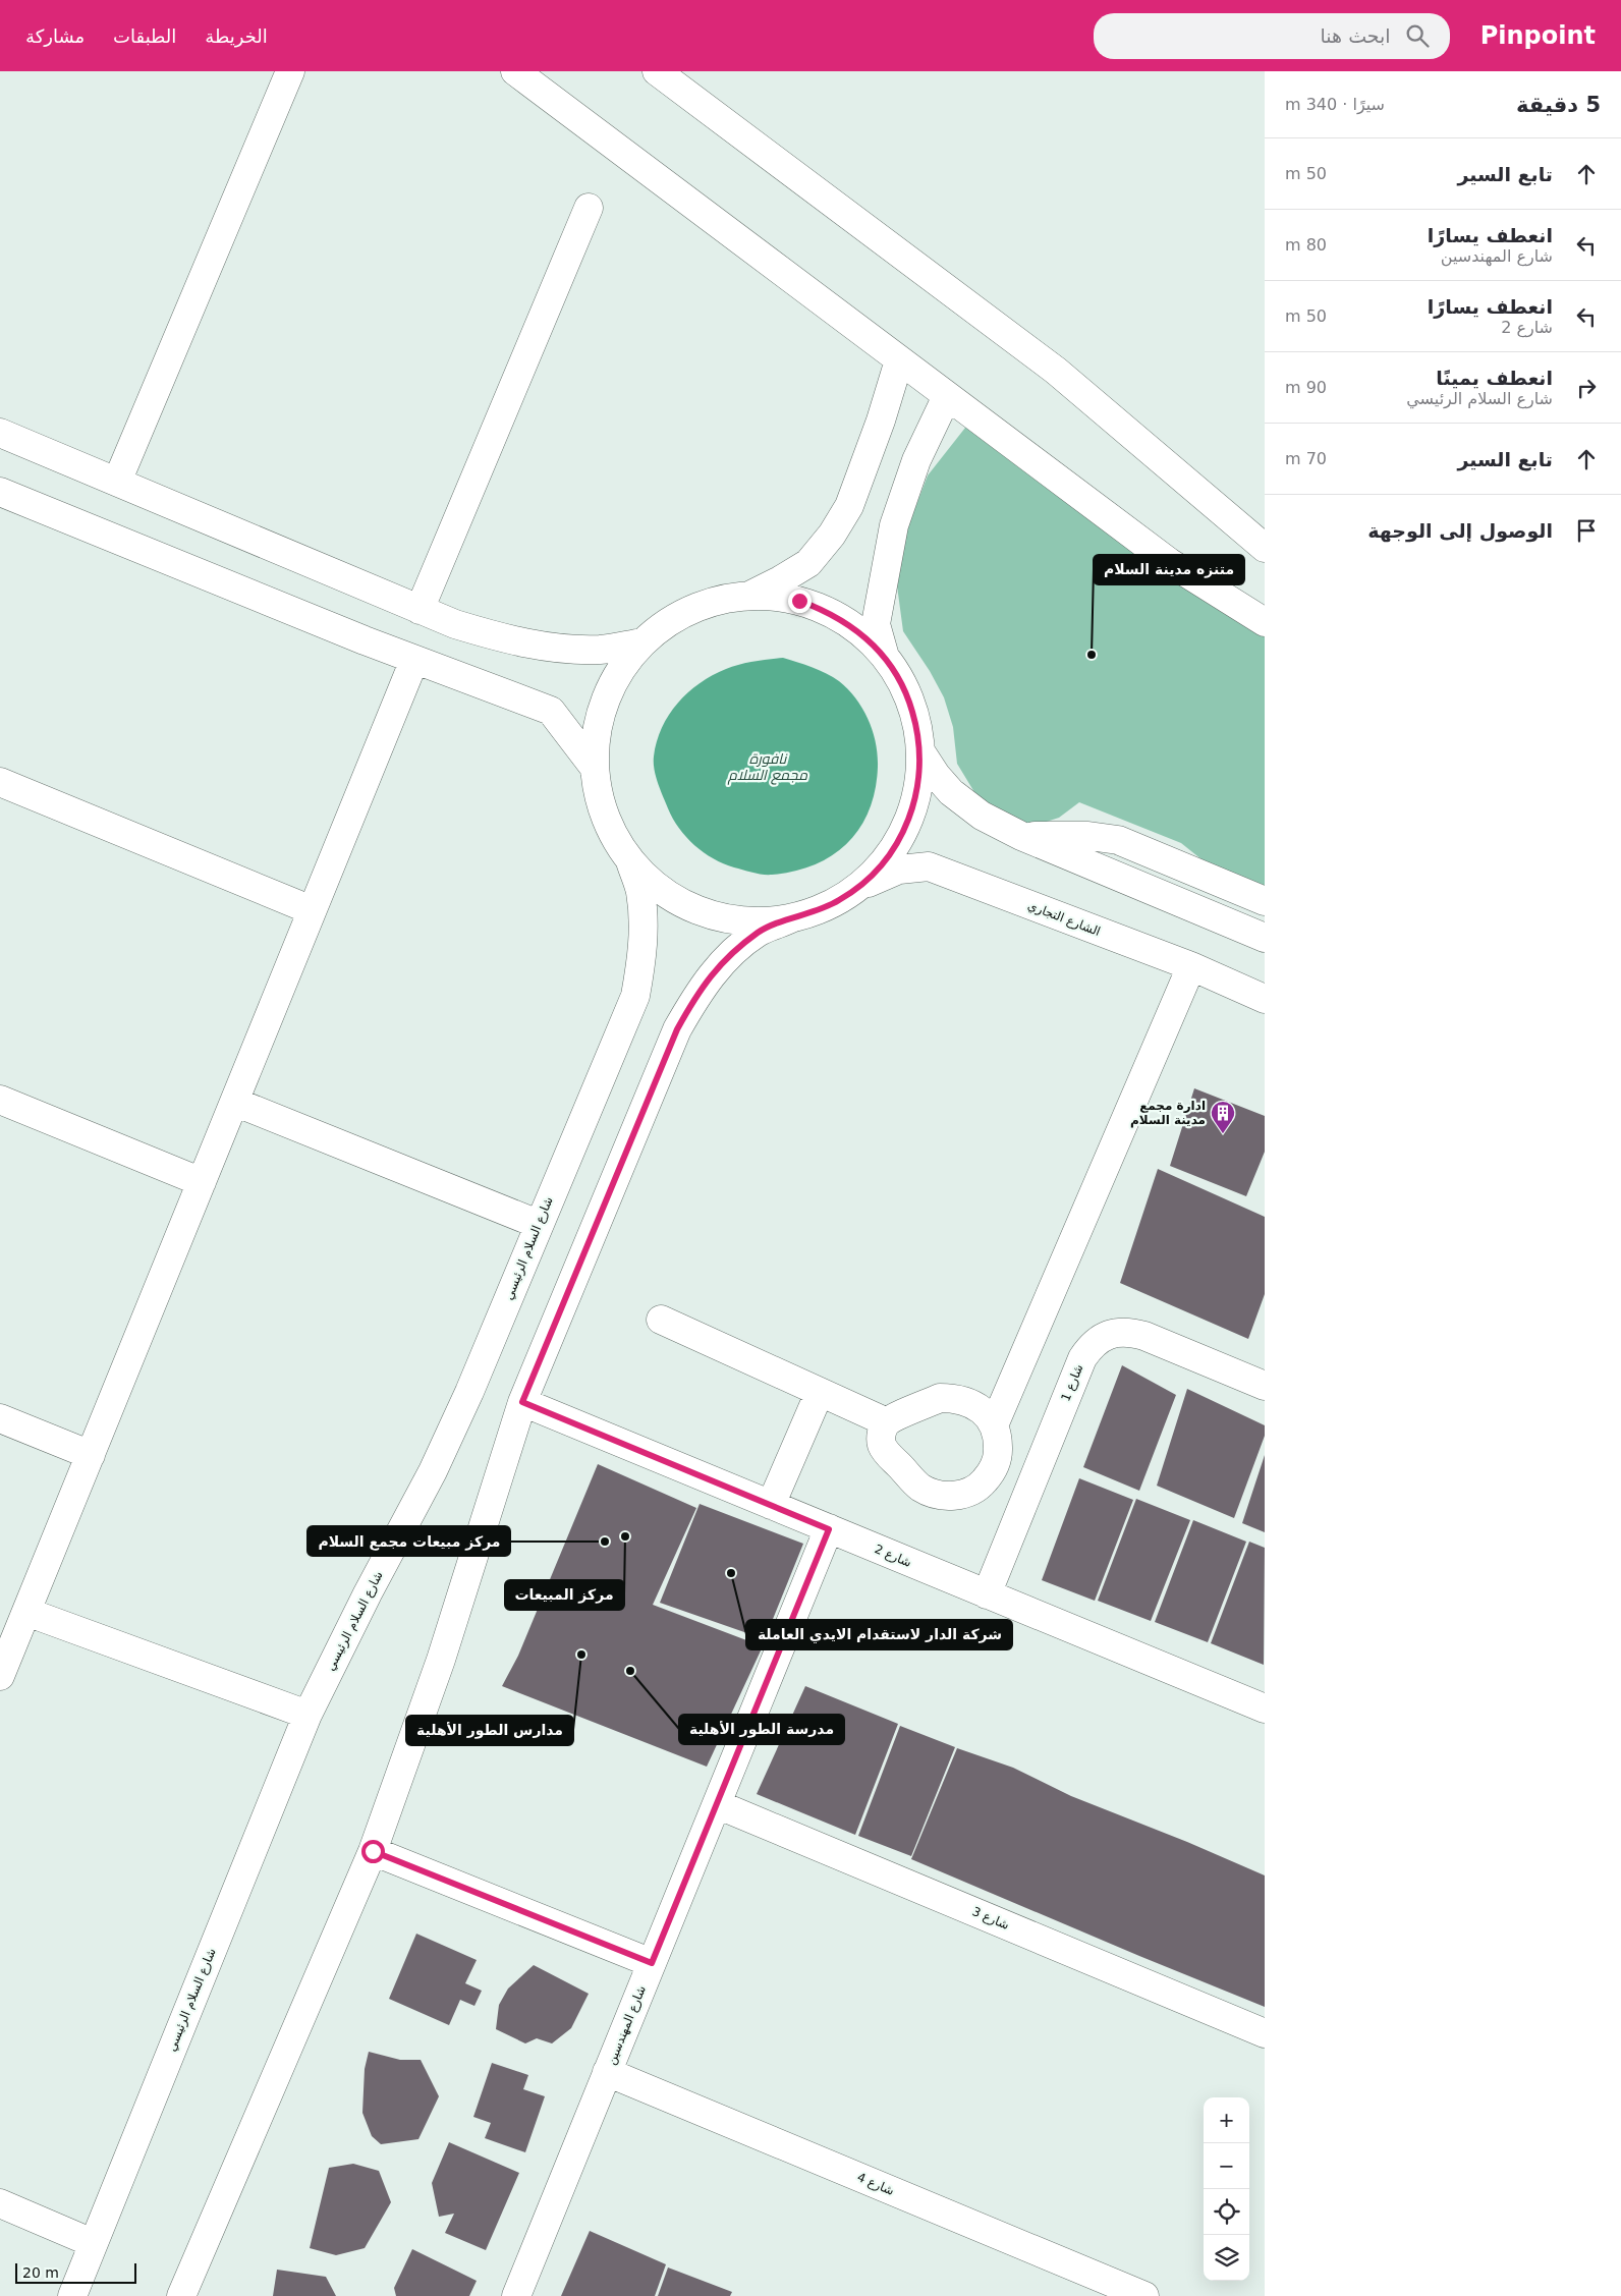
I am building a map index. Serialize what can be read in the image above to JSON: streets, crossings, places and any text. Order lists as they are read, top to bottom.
{
  "streets": {
    "street": [
      "الشارع التجاري",
      "شارع السلام الرئيسي",
      "شارع 1",
      "شارع 2",
      "شارع 3",
      "شارع المهندسين",
      "شارع 4"
    ]
  },
  "crossings": [
    ["شارع 1", "شارع 2"],
    ["شارع 2", "شارع المهندسين"],
    ["شارع 3", "شارع المهندسين"],
    ["شارع المهندسين", "شارع 4"]
  ],
  "water": ["نافورة مجمع السلام"],
  "places": {
    "other": [
      "متنزه مدينة السلام",
      "مركز المبيعات",
      "مركز مبيعات مجمع السلام",
      "شركة الدار لاستقدام الايدي العاملة",
      "مدارس الطور الأهلية",
      "مدرسة الطور الأهلية"
    ],
    "building": ["ادارة مجمع مدينة السلام"]
  },
  "scale_bar": "20 m",
  "page": {
    "header": "Pinpoint",
    "search": "ابحث هنا",
    "nav": ["الخريطة", "الطبقات", "مشاركة"],
    "heading": ["5 دقيقة", "سيرًا · 340 m"],
    "list": [
      ["تابع السير", "50 m"],
      ["انعطف يسارًا", "شارع المهندسين", "80 m"],
      ["انعطف يسارًا", "شارع 2", "50 m"],
      ["انعطف يمينًا", "شارع السلام الرئيسي", "90 m"],
      ["تابع السير", "70 m"],
      "الوصول إلى الوجهة"
    ],
    "map_buttons": ["+", "−"],
    "scale": "20 m"
  }
}
